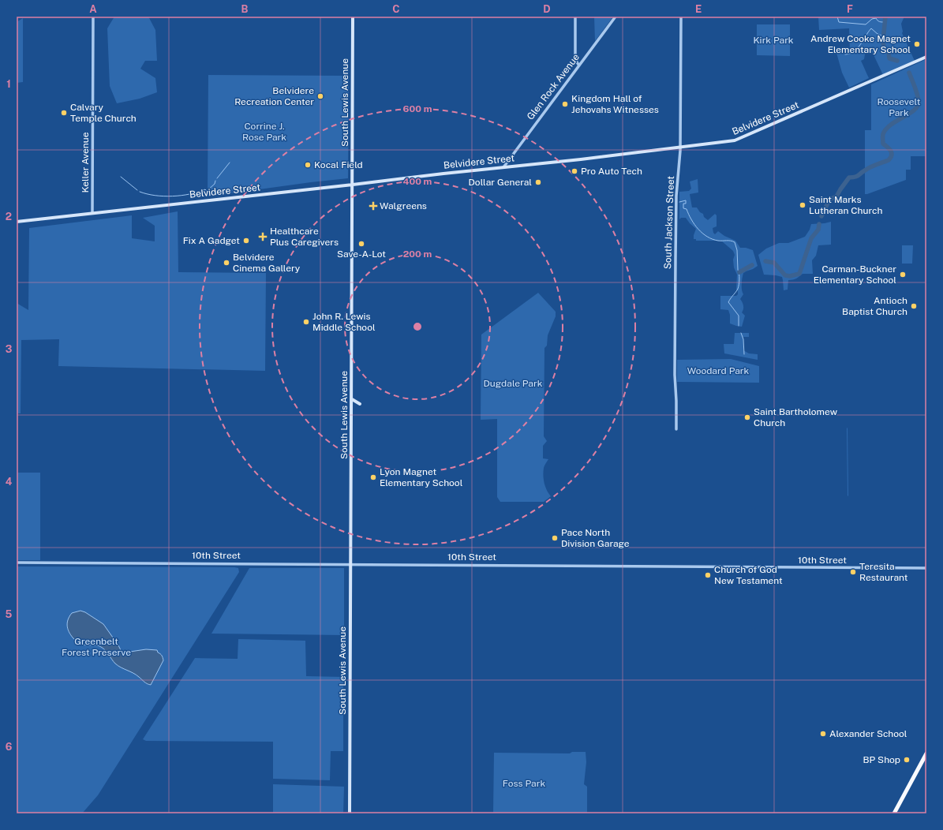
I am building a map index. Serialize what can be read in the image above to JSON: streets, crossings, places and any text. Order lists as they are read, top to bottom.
{
  "streets": {
    "main road": ["South Lewis Avenue", "Belvidere Street"],
    "street": [
      "Glen Rock Avenue",
      "Keller Avenue",
      "South Jackson Street",
      "10th Street"
    ]
  },
  "crossings": [
    ["Glen Rock Avenue", "Belvidere Street"],
    ["South Lewis Avenue", "Belvidere Street"],
    ["South Lewis Avenue", "10th Street"],
    ["Belvidere Street", "Keller Avenue"],
    ["Belvidere Street", "South Jackson Street"]
  ],
  "parks": [
    "Kirk Park",
    "Roosevelt Park",
    "Corrine J. Rose Park",
    "Woodard Park",
    "Dugdale Park",
    "Greenbelt Forest Preserve",
    "Foss Park"
  ],
  "places": {
    "other": [
      "Andrew Cooke Magnet Elementary School",
      "Belvidere Recreation Center",
      "Kingdom Hall of Jehovahs Witnesses",
      "Calvary Temple Church",
      "Kocal Field",
      "Pro Auto Tech",
      "Dollar General",
      "Saint Marks Lutheran Church",
      "Fix A Gadget",
      "Save-A-Lot",
      "Belvidere Cinema Gallery",
      "Carman-Buckner Elementary School",
      "Antioch Baptist Church",
      "John R. Lewis Middle School",
      "Saint Bartholomew Church",
      "Lyon Magnet Elementary School",
      "Pace North Division Garage",
      "Teresita Restaurant",
      "Church of God New Testament",
      "Alexander School",
      "BP Shop"
    ],
    "health": ["Walgreens", "Healthcare Plus Caregivers"]
  },
  "grid": {
    "columns": [
      "A",
      "B",
      "C",
      "D",
      "E",
      "F"
    ],
    "rows": [
      "1",
      "2",
      "3",
      "4",
      "5",
      "6"
    ]
  },
  "rings": ["600 m", "400 m", "200 m"]
}
